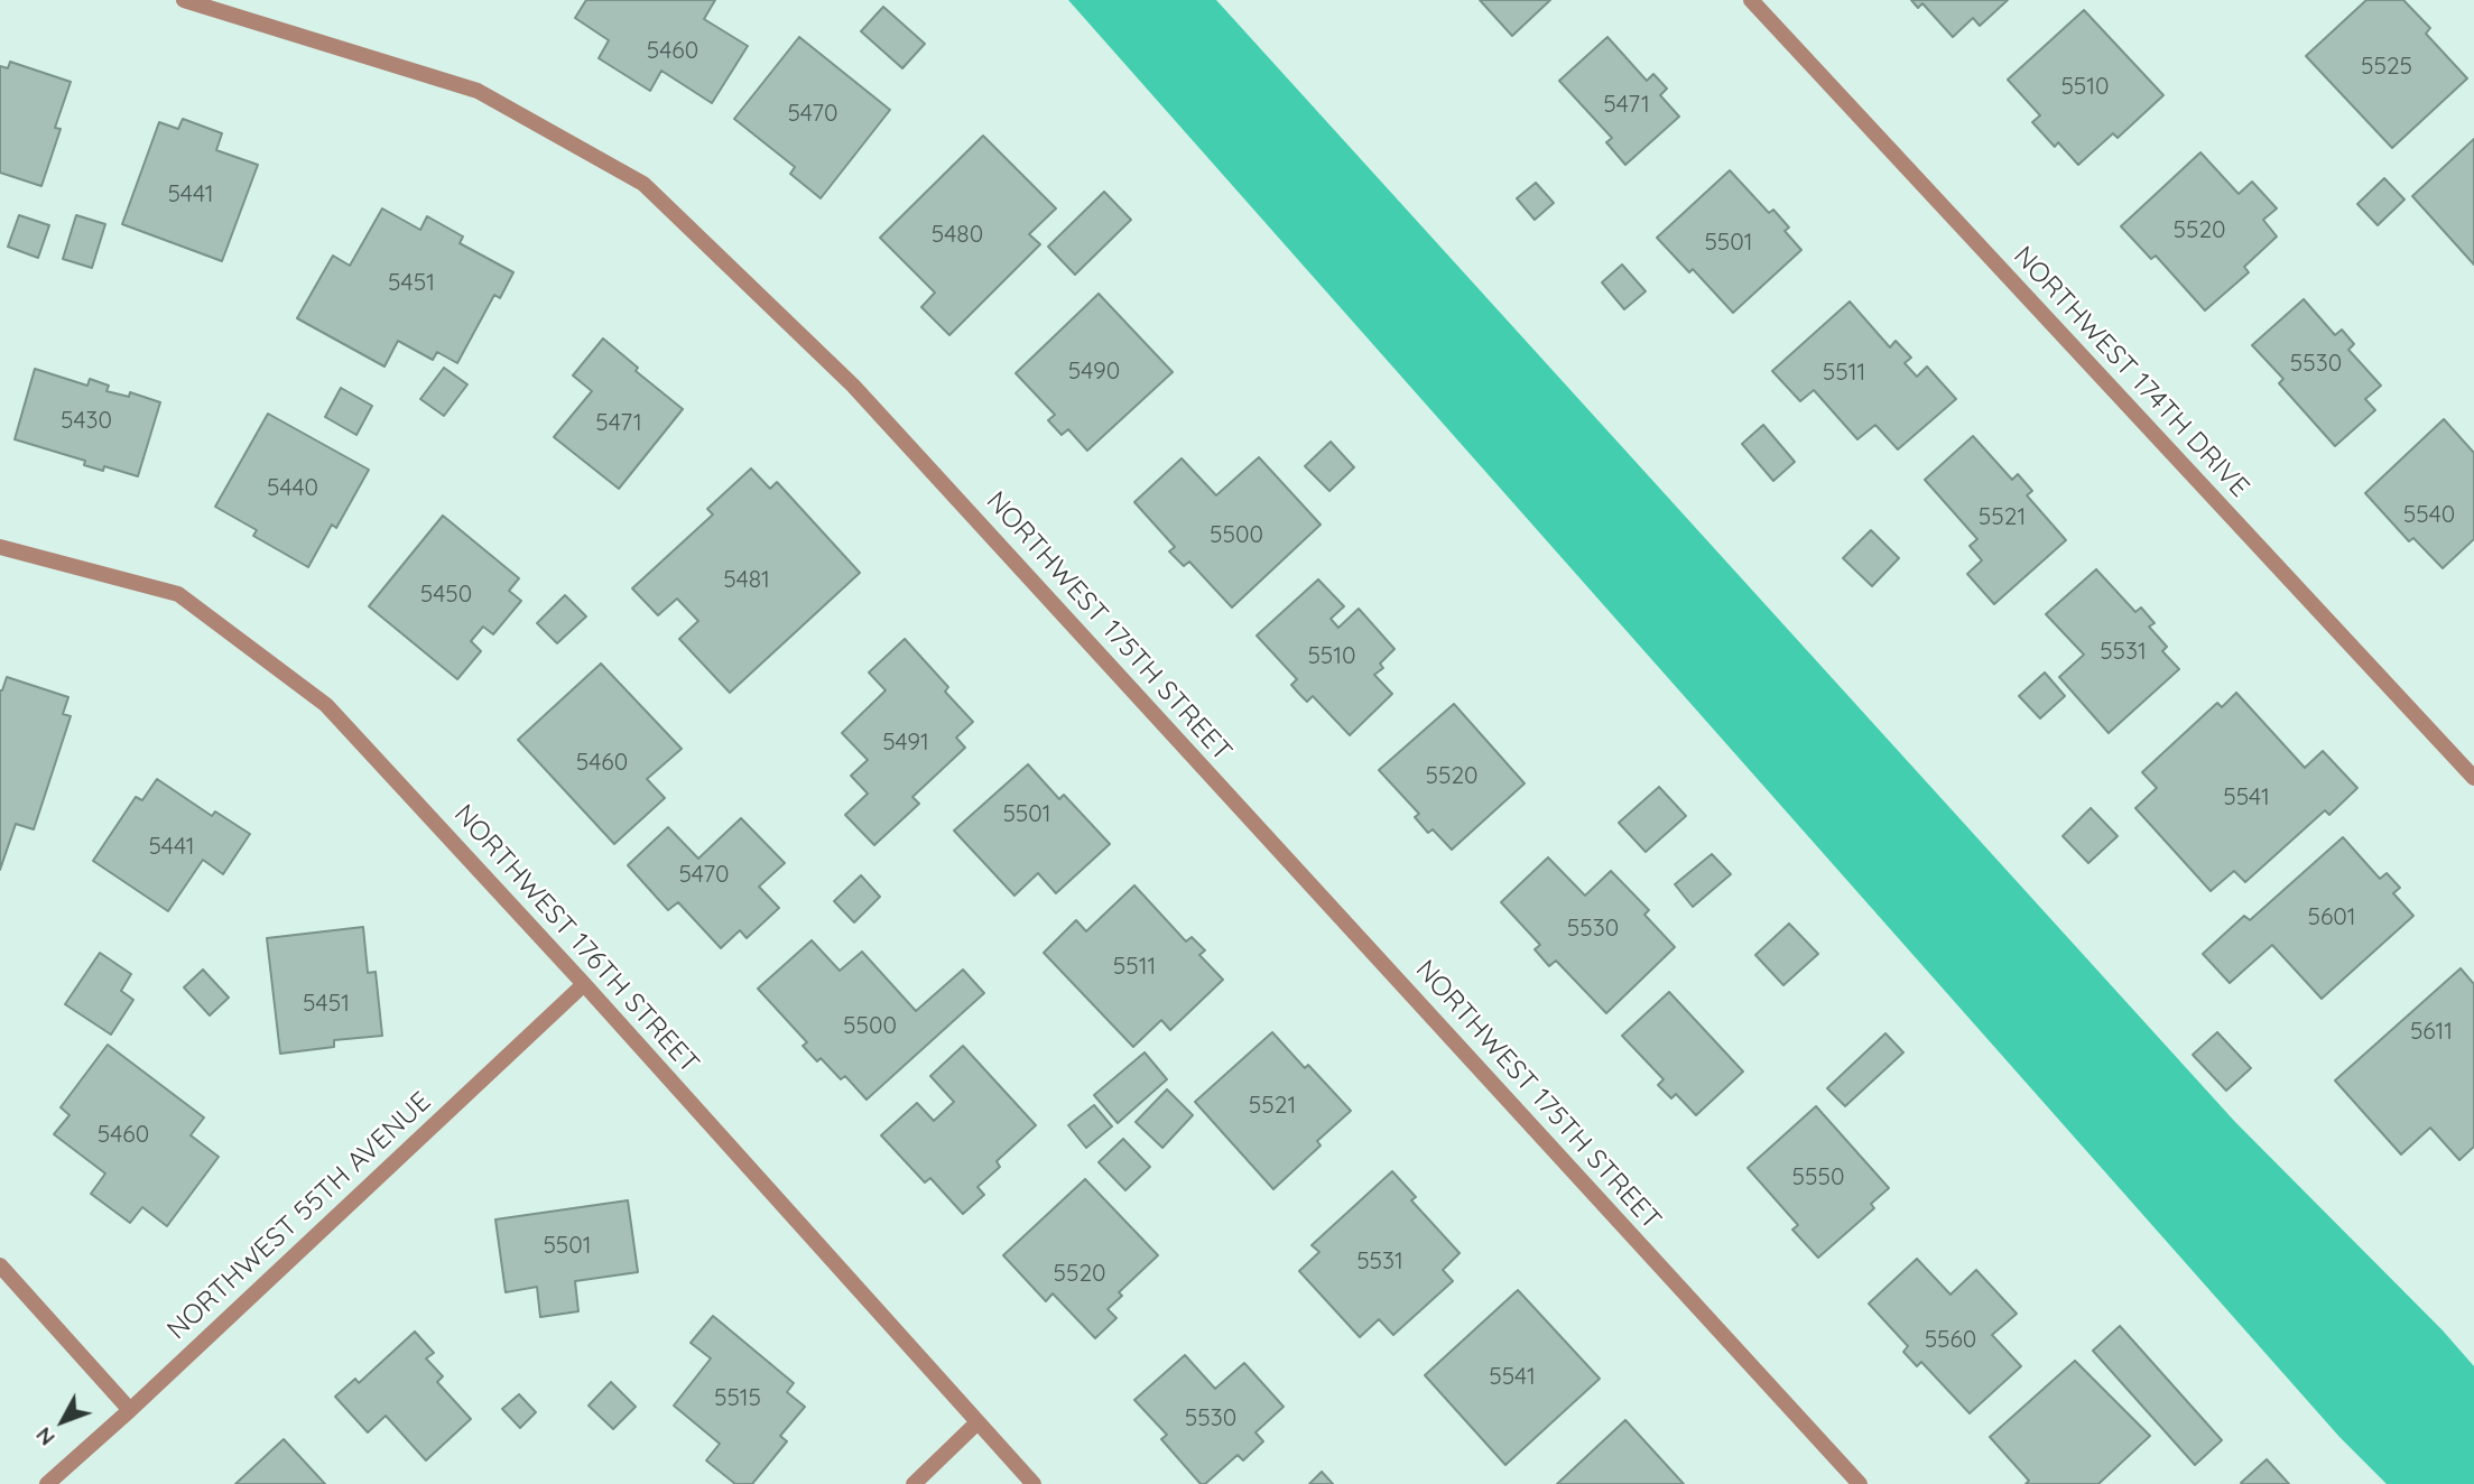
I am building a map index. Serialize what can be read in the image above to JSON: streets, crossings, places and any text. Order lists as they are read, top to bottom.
{
  "streets": {
    "street": [
      "NORTHWEST 174TH DRIVE",
      "NORTHWEST 175TH STREET",
      "NORTHWEST 176TH STREET",
      "NORTHWEST 55TH AVENUE"
    ]
  },
  "crossings": [
    ["NORTHWEST 176TH STREET", "NORTHWEST 55TH AVENUE"]
  ],
  "house_numbers": [
    "5460",
    "5525",
    "5510",
    "5471",
    "5470",
    "5441",
    "5520",
    "5480",
    "5501",
    "5451",
    "5530",
    "5490",
    "5511",
    "5430",
    "5471",
    "5440",
    "5540",
    "5521",
    "5500",
    "5481",
    "5450",
    "5531",
    "5510",
    "5491",
    "5460",
    "5520",
    "5541",
    "5501",
    "5441",
    "5470",
    "5601",
    "5530",
    "5511",
    "5451",
    "5500",
    "5611",
    "5521",
    "5460",
    "5550",
    "5501",
    "5531",
    "5520",
    "5560",
    "5541",
    "5515",
    "5530"
  ],
  "north": "bottom left"
}
